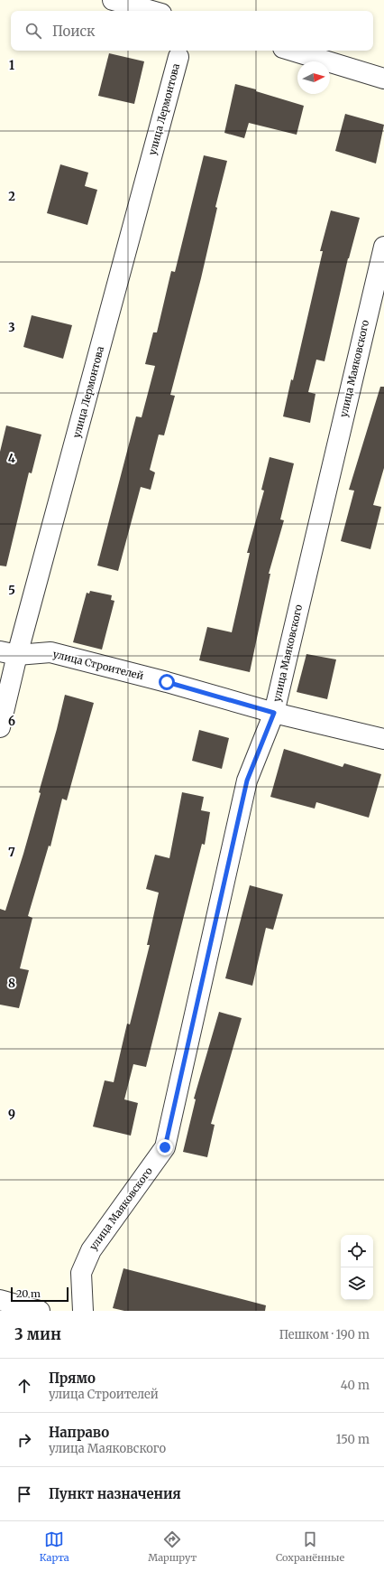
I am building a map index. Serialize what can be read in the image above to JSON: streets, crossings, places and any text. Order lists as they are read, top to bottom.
{
  "streets": {
    "street": ["улица Лермонтова", "улица Маяковского", "улица Строителей"]
  },
  "crossings": [
    ["улица Лермонтова", "улица Строителей"],
    ["улица Маяковского", "улица Строителей"]
  ],
  "scale_bar": "20 m",
  "north": "right",
  "page": {
    "search": "Поиск",
    "scale": "20 m",
    "heading": ["3 мин", "Пешком · 190 m"],
    "list": [
      ["Прямо", "улица Строителей", "40 m"],
      ["Направо", "улица Маяковского", "150 m"],
      "Пункт назначения"
    ],
    "nav": ["Карта", "Маршрут", "Сохранённые"]
  },
  "grid": {
    "rows": [
      "1",
      "2",
      "3",
      "4",
      "5",
      "6",
      "7",
      "8",
      "9"
    ]
  }
}
